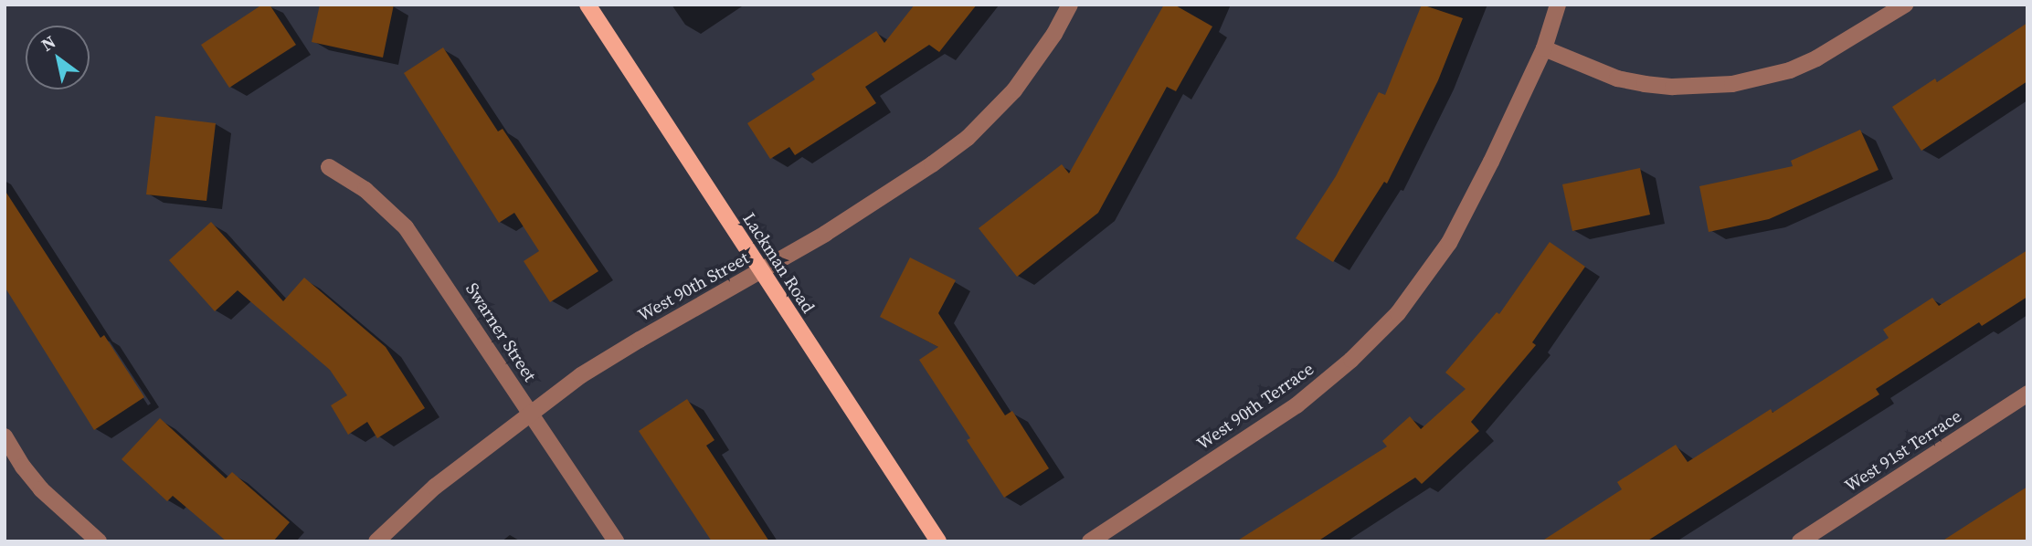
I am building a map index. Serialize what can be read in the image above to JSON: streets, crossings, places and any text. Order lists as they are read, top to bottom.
{
  "streets": {
    "main road": ["Lackman Road"],
    "street": [
      "West 90th Street",
      "Swarner Street",
      "West 90th Terrace",
      "West 91st Terrace"
    ]
  },
  "crossings": [
    ["Lackman Road", "West 90th Street"],
    ["West 90th Street", "Swarner Street"]
  ],
  "north": "top left"
}
